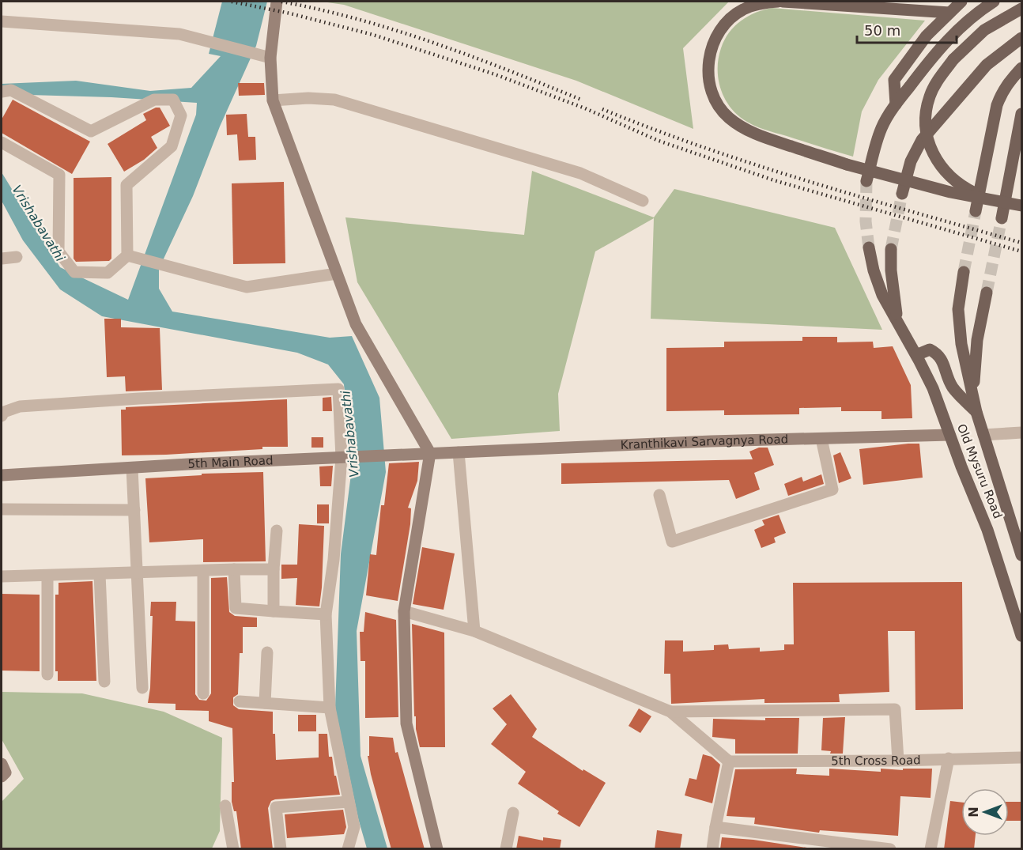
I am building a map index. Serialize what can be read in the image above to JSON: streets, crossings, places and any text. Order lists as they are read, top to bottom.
{
  "streets": {
    "main road": ["Old Mysuru Road"],
    "street": ["Kranthikavi Sarvagnya Road", "5th Main Road", "5th Cross Road"]
  },
  "crossings": [
    ["Kranthikavi Sarvagnya Road", "5th Main Road"],
    ["Kranthikavi Sarvagnya Road", "Old Mysuru Road"]
  ],
  "water": ["Vrishabavathi"],
  "scale_bar": "50 m",
  "north": "left"
}
